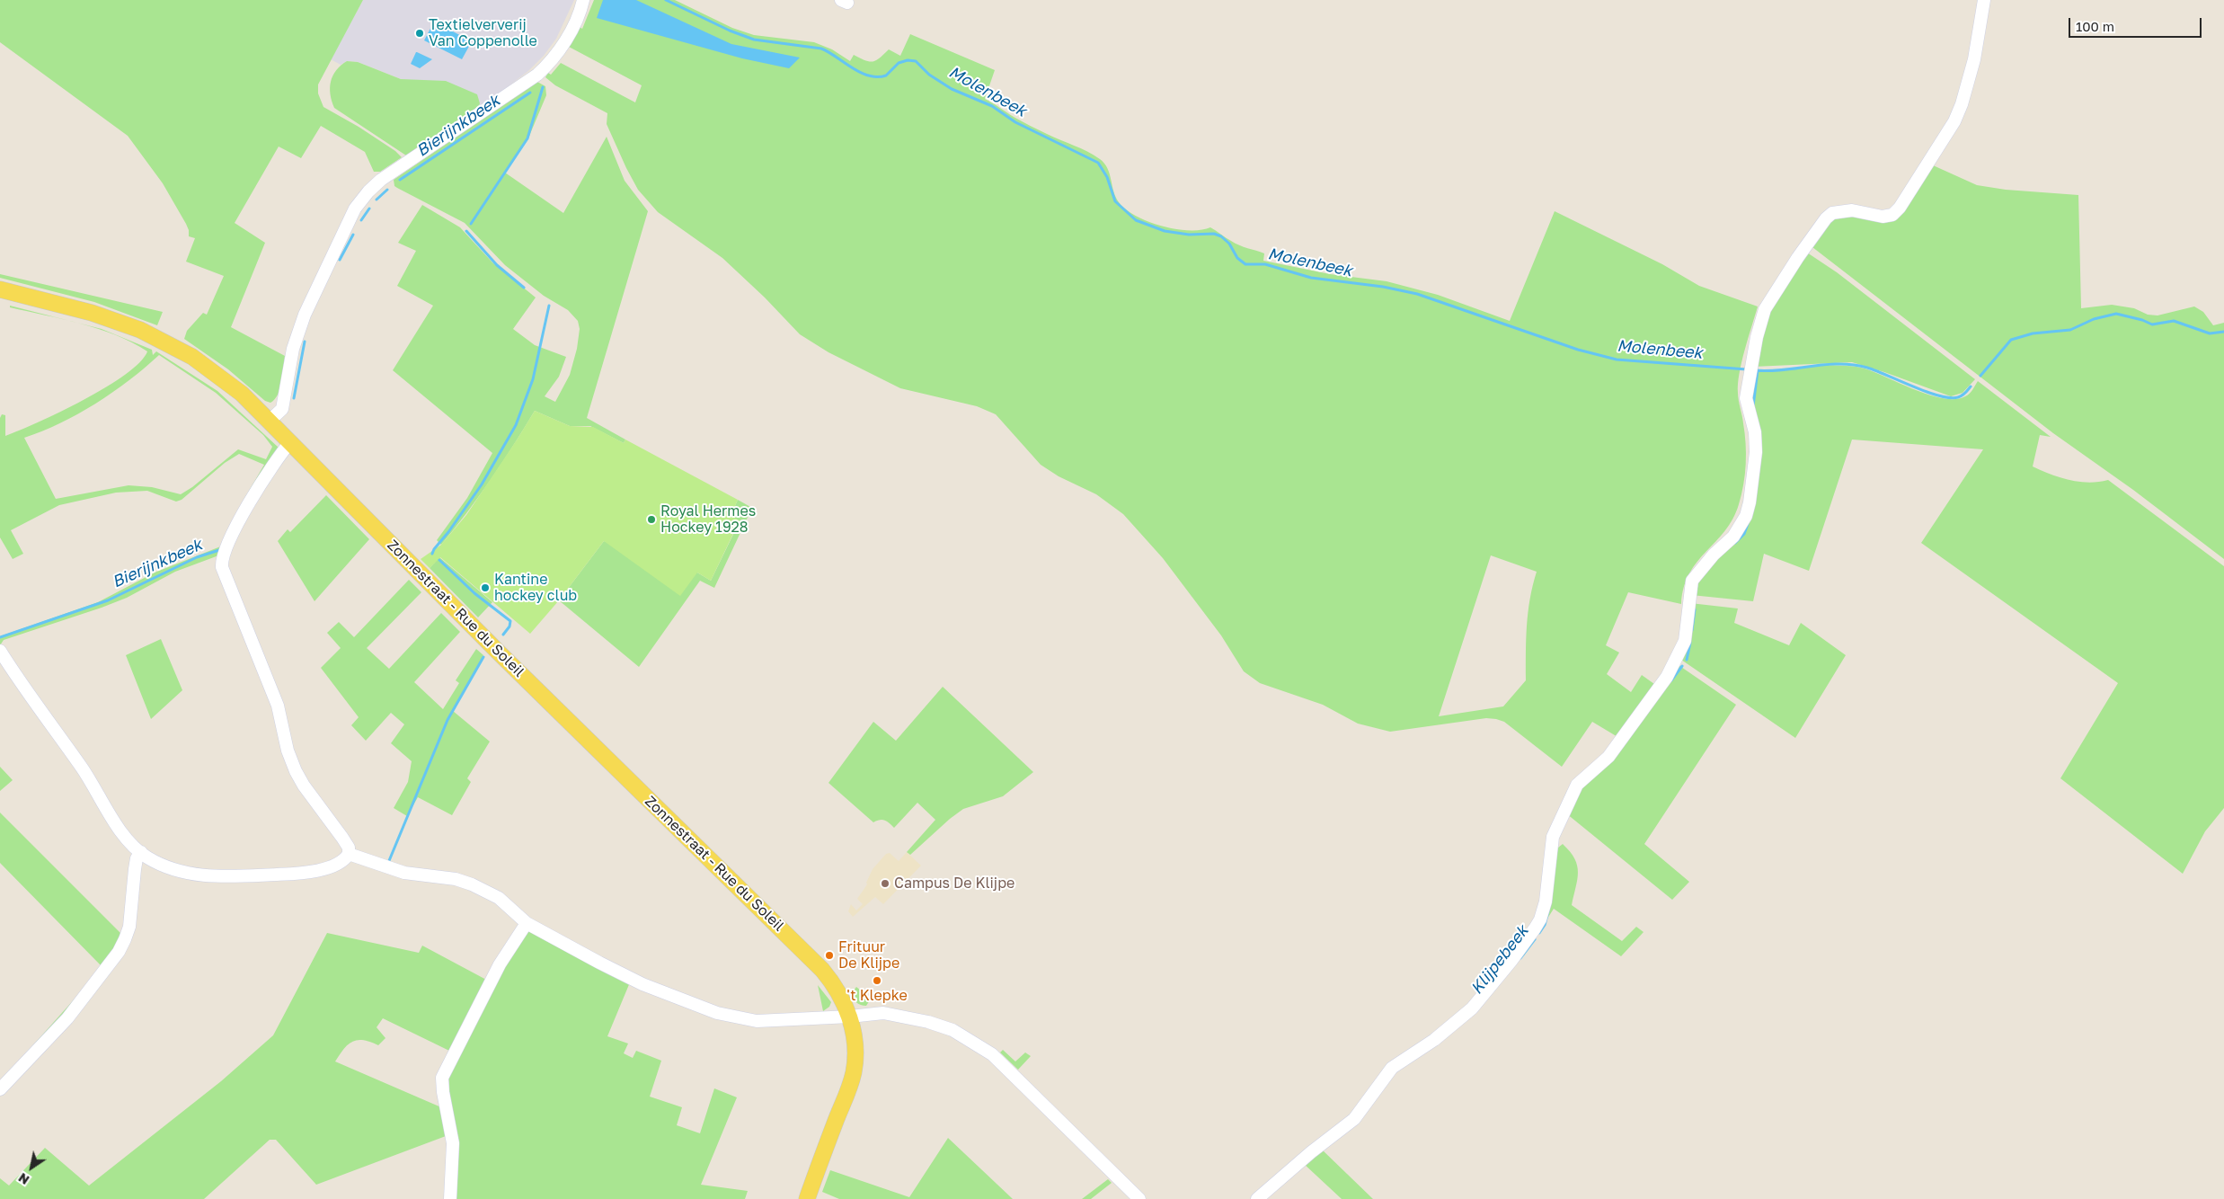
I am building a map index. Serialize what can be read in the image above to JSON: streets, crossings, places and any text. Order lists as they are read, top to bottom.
{
  "streets": {
    "main road": ["Zonnestraat - Rue du Soleil"]
  },
  "water": ["Molenbeek", "Bierijnkbeek", "Klijpebeek"],
  "places": [
    "Textielververij Van Coppenolle",
    "Royal Hermes Hockey 1928",
    "Kantine hockey club",
    "Campus De Klijpe",
    "Frituur De Klijpe",
    "'t Klepke"
  ],
  "scale_bar": "100 m",
  "north": "bottom left"
}
